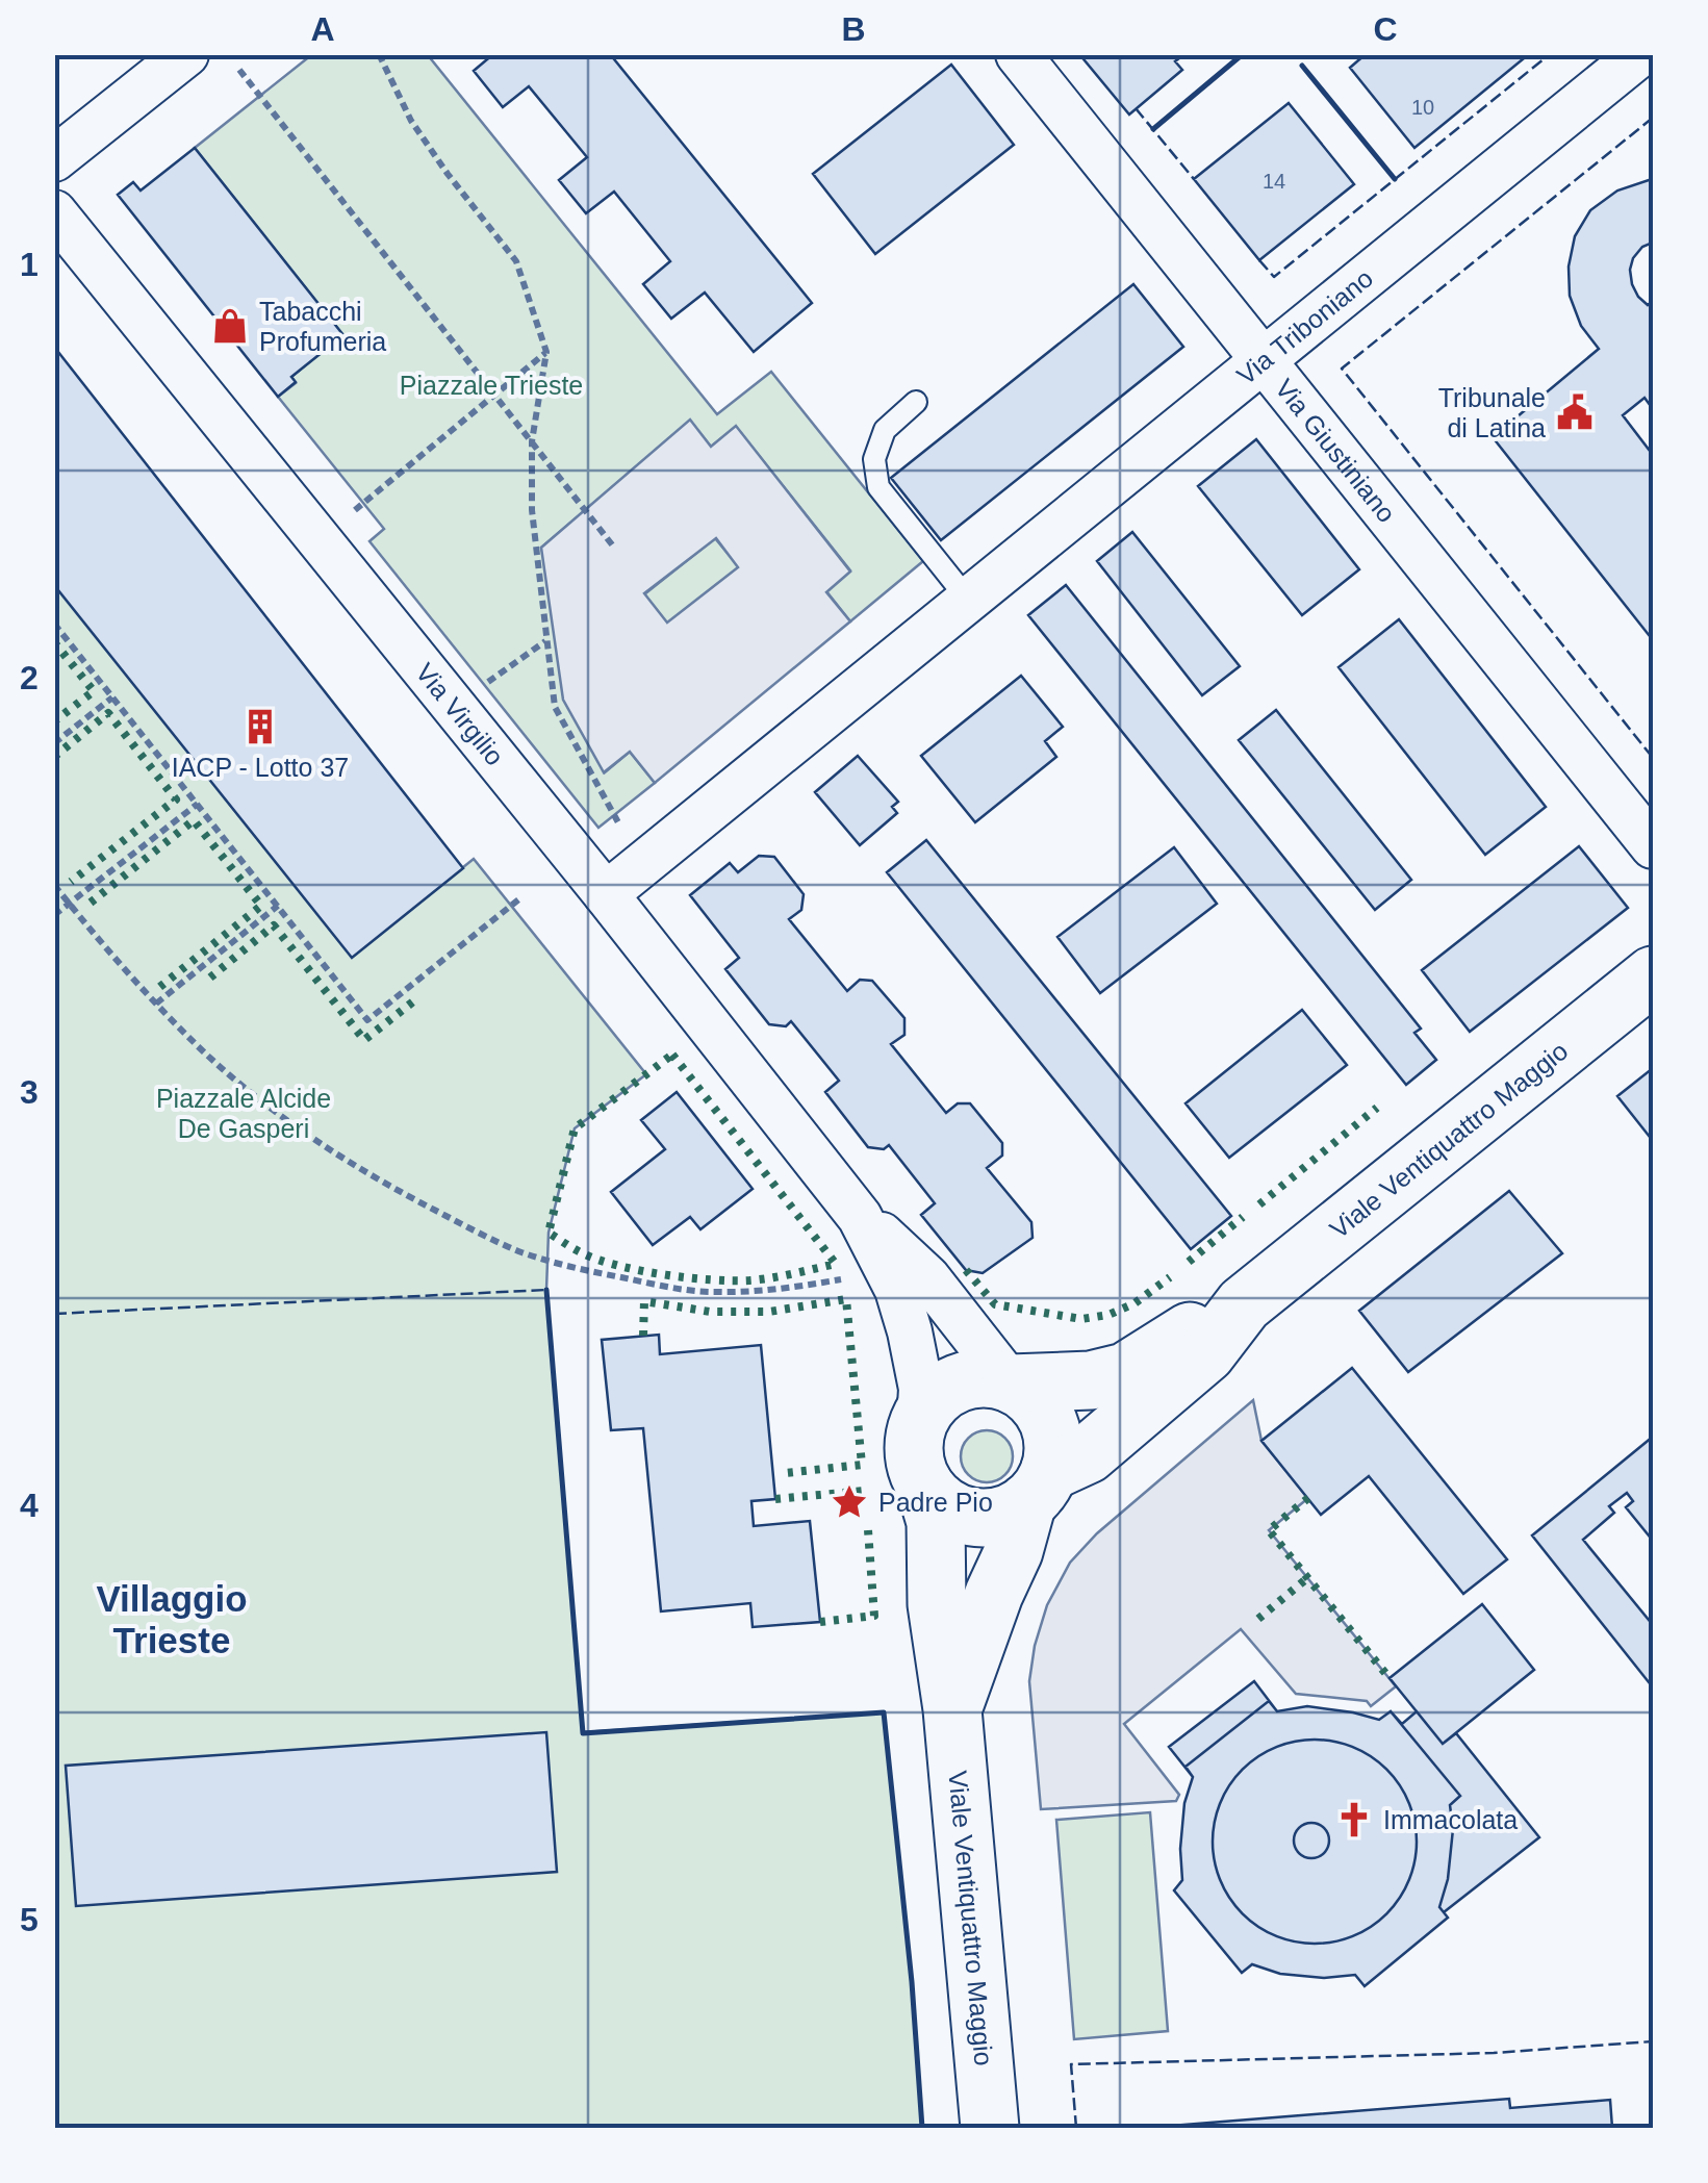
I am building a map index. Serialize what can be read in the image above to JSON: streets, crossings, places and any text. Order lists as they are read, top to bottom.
{
  "streets": {
    "main road": ["Viale Ventiquattro Maggio"],
    "street": ["Via Triboniano", "Via Giustiniano", "Via Virgilio"]
  },
  "crossings": [
    ["Via Triboniano", "Via Giustiniano"],
    ["Via Triboniano", "Via Virgilio"]
  ],
  "districts": ["Villaggio Trieste"],
  "parks": ["Piazzale Trieste", "Piazzale Alcide De Gasperi"],
  "places": {
    "shop": ["Tabacchi Profumeria"],
    "public building": ["Tribunale di Latina"],
    "building": ["IACP - Lotto 37"],
    "place": ["Padre Pio"],
    "church": ["Immacolata"]
  },
  "house_numbers": ["10", "14"],
  "grid": {
    "columns": ["A", "B", "C"],
    "rows": [
      "1",
      "2",
      "3",
      "4",
      "5"
    ]
  }
}
